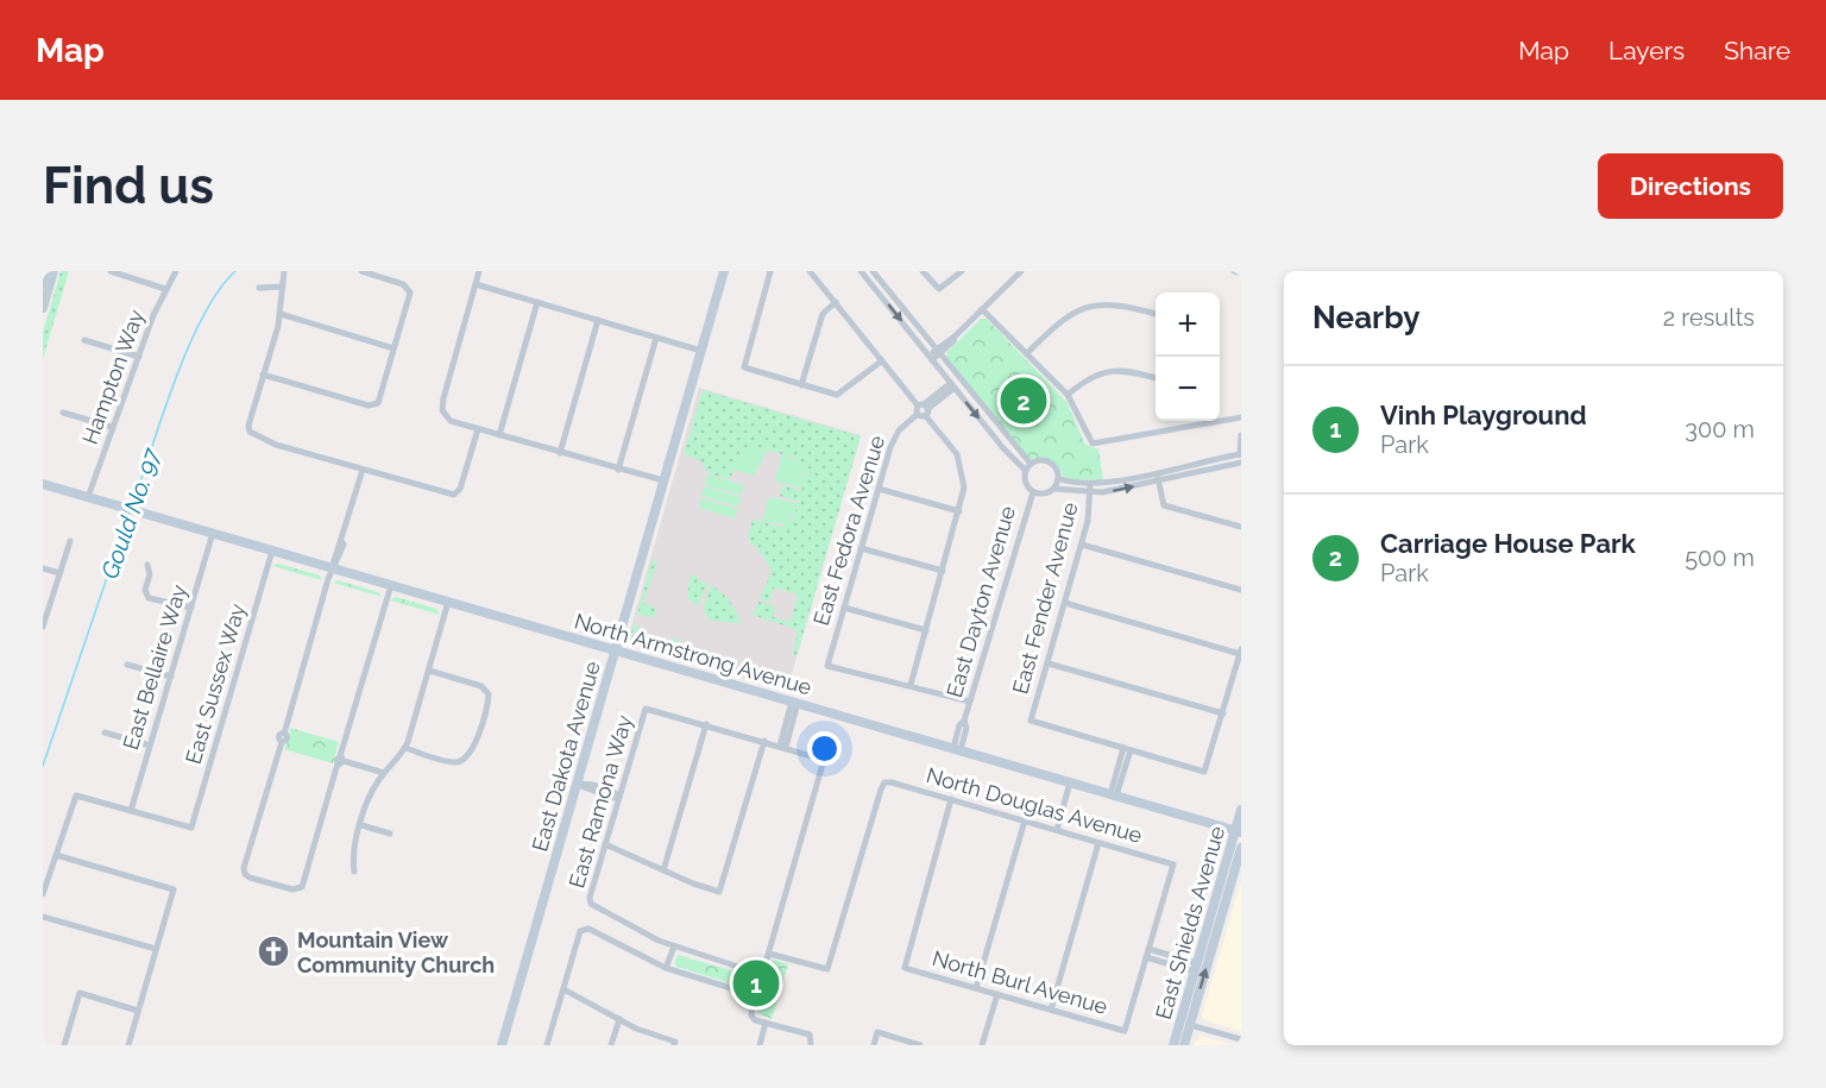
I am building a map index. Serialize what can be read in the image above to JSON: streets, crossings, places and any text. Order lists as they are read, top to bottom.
{
  "streets": {
    "street": [
      "Hampton Way",
      "East Fedora Avenue",
      "East Fender Avenue",
      "East Dayton Avenue",
      "North Armstrong Avenue",
      "East Bellaire Way",
      "East Sussex Way",
      "East Dakota Avenue",
      "East Ramona Way",
      "North Douglas Avenue",
      "East Shields Avenue",
      "North Burl Avenue"
    ]
  },
  "crossings": [
    ["Hampton Way", "North Armstrong Avenue"],
    ["East Dayton Avenue", "North Armstrong Avenue"],
    ["North Armstrong Avenue", "East Bellaire Way"],
    ["North Armstrong Avenue", "East Sussex Way"],
    ["North Armstrong Avenue", "East Dakota Avenue"],
    ["North Armstrong Avenue", "East Shields Avenue"],
    ["East Bellaire Way", "East Sussex Way"],
    ["North Douglas Avenue", "North Burl Avenue"]
  ],
  "water": ["Gould No. 97"],
  "places": {
    "church": ["Mountain View Community Church"]
  },
  "page": {
    "header": "Map",
    "nav": ["Map", "Layers", "Share"],
    "buttons": "Directions",
    "title": "Find us",
    "heading": ["Nearby", "2 results"],
    "map_buttons": ["+", "−"],
    "list": [
      {
        "mark": "1",
        "name": "Vinh Playground",
        "note": "Park",
        "value": "300 m"
      },
      {
        "mark": "2",
        "name": "Carriage House Park",
        "note": "Park",
        "value": "500 m"
      }
    ],
    "pins": ["2", "1"]
  }
}
